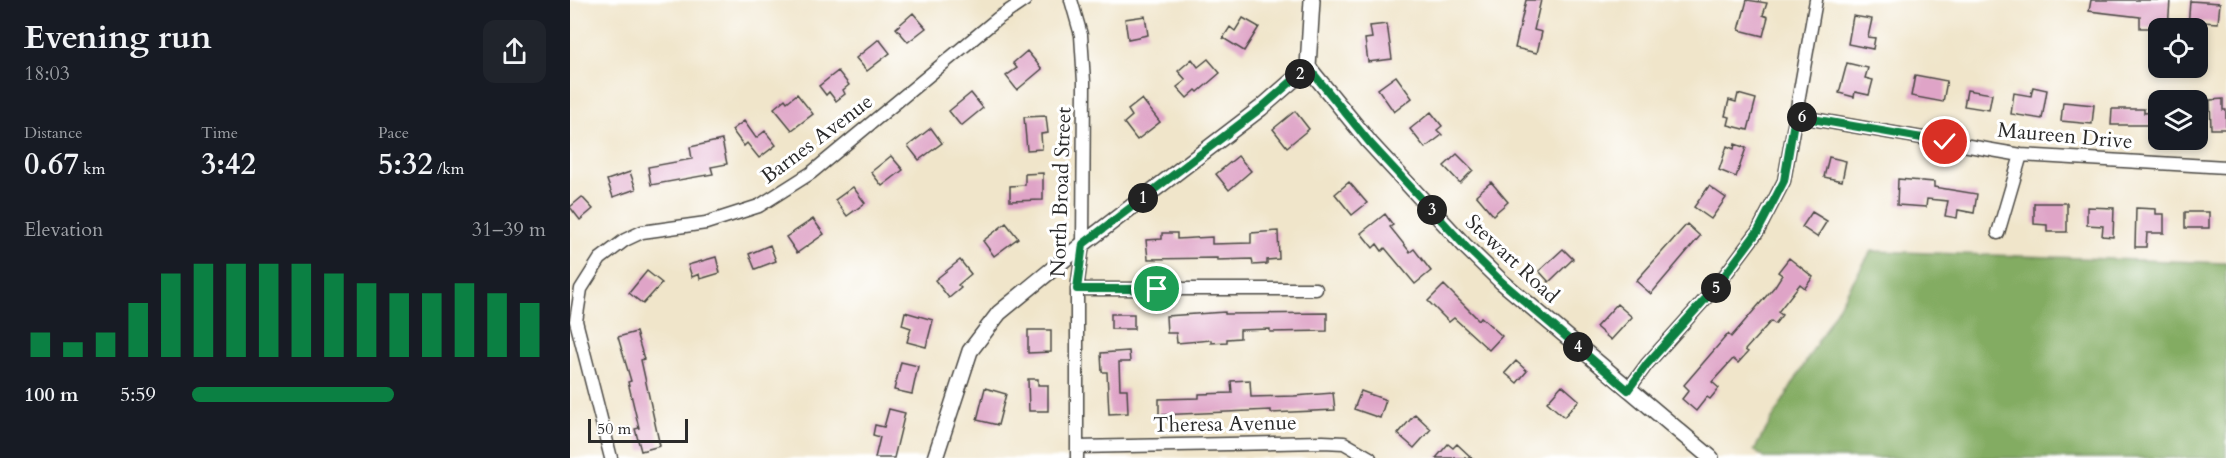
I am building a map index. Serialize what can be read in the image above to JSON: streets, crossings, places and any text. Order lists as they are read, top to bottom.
{
  "streets": {
    "street": [
      "Maureen Drive",
      "Barnes Avenue",
      "North Broad Street",
      "Stewart Road",
      "Theresa Avenue"
    ]
  },
  "crossings": [
    ["North Broad Street", "Theresa Avenue"]
  ],
  "scale_bar": "50 m",
  "page": {
    "heading": ["Evening run", "18:03"],
    "pins": [
      "2",
      "6",
      "1",
      "3",
      "5",
      "4"
    ],
    "stats": [
      ["Distance", "0.67 km"],
      ["Time", "3:42"],
      ["Pace", "5:32 /km"]
    ],
    "chart": ["Elevation", "31–39 m"],
    "list": [
      {
        "name": "100 m",
        "note": "5:59"
      }
    ],
    "scale": "50 m"
  }
}
